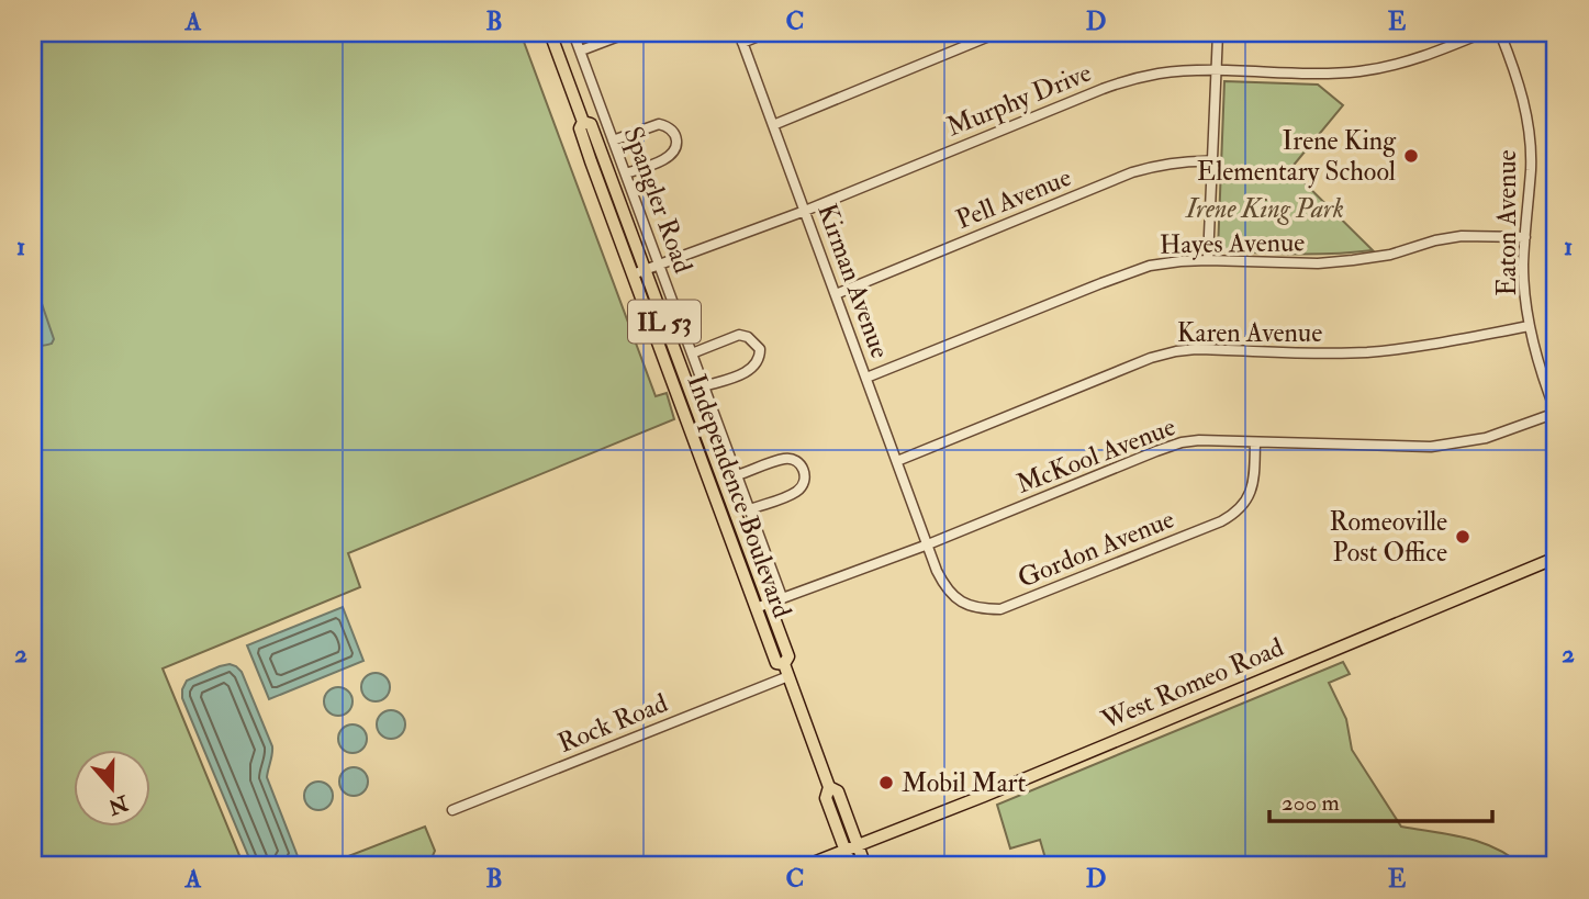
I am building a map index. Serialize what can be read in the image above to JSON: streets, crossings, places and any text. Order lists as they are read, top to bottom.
{
  "streets": {
    "main road": ["IL 53", "Independence Boulevard", "West Romeo Road"],
    "street": [
      "Murphy Drive",
      "Pell Avenue",
      "Spangler Road",
      "Eaton Avenue",
      "Hayes Avenue",
      "Kirman Avenue",
      "Karen Avenue",
      "McKool Avenue",
      "Gordon Avenue",
      "Rock Road"
    ]
  },
  "crossings": [
    ["Murphy Drive", "Spangler Road"],
    ["Murphy Drive", "Kirman Avenue"],
    ["Murphy Drive", "Independence Boulevard"],
    ["Pell Avenue", "Kirman Avenue"],
    ["Spangler Road", "McKool Avenue"],
    ["Eaton Avenue", "Hayes Avenue"],
    ["Eaton Avenue", "Karen Avenue"],
    ["Eaton Avenue", "McKool Avenue"],
    ["Hayes Avenue", "Kirman Avenue"],
    ["Kirman Avenue", "Karen Avenue"],
    ["Kirman Avenue", "McKool Avenue"],
    ["Kirman Avenue", "Gordon Avenue"],
    ["McKool Avenue", "Independence Boulevard"],
    ["McKool Avenue", "Gordon Avenue"],
    ["Independence Boulevard", "West Romeo Road"],
    ["Independence Boulevard", "Rock Road"]
  ],
  "parks": ["Irene King Park"],
  "places": ["Irene King Elementary School", "Romeoville Post Office", "Mobil Mart"],
  "scale_bar": "200 m",
  "north": "bottom",
  "grid": {
    "columns": [
      "A",
      "B",
      "C",
      "D",
      "E"
    ],
    "rows": ["1", "2"]
  }
}
